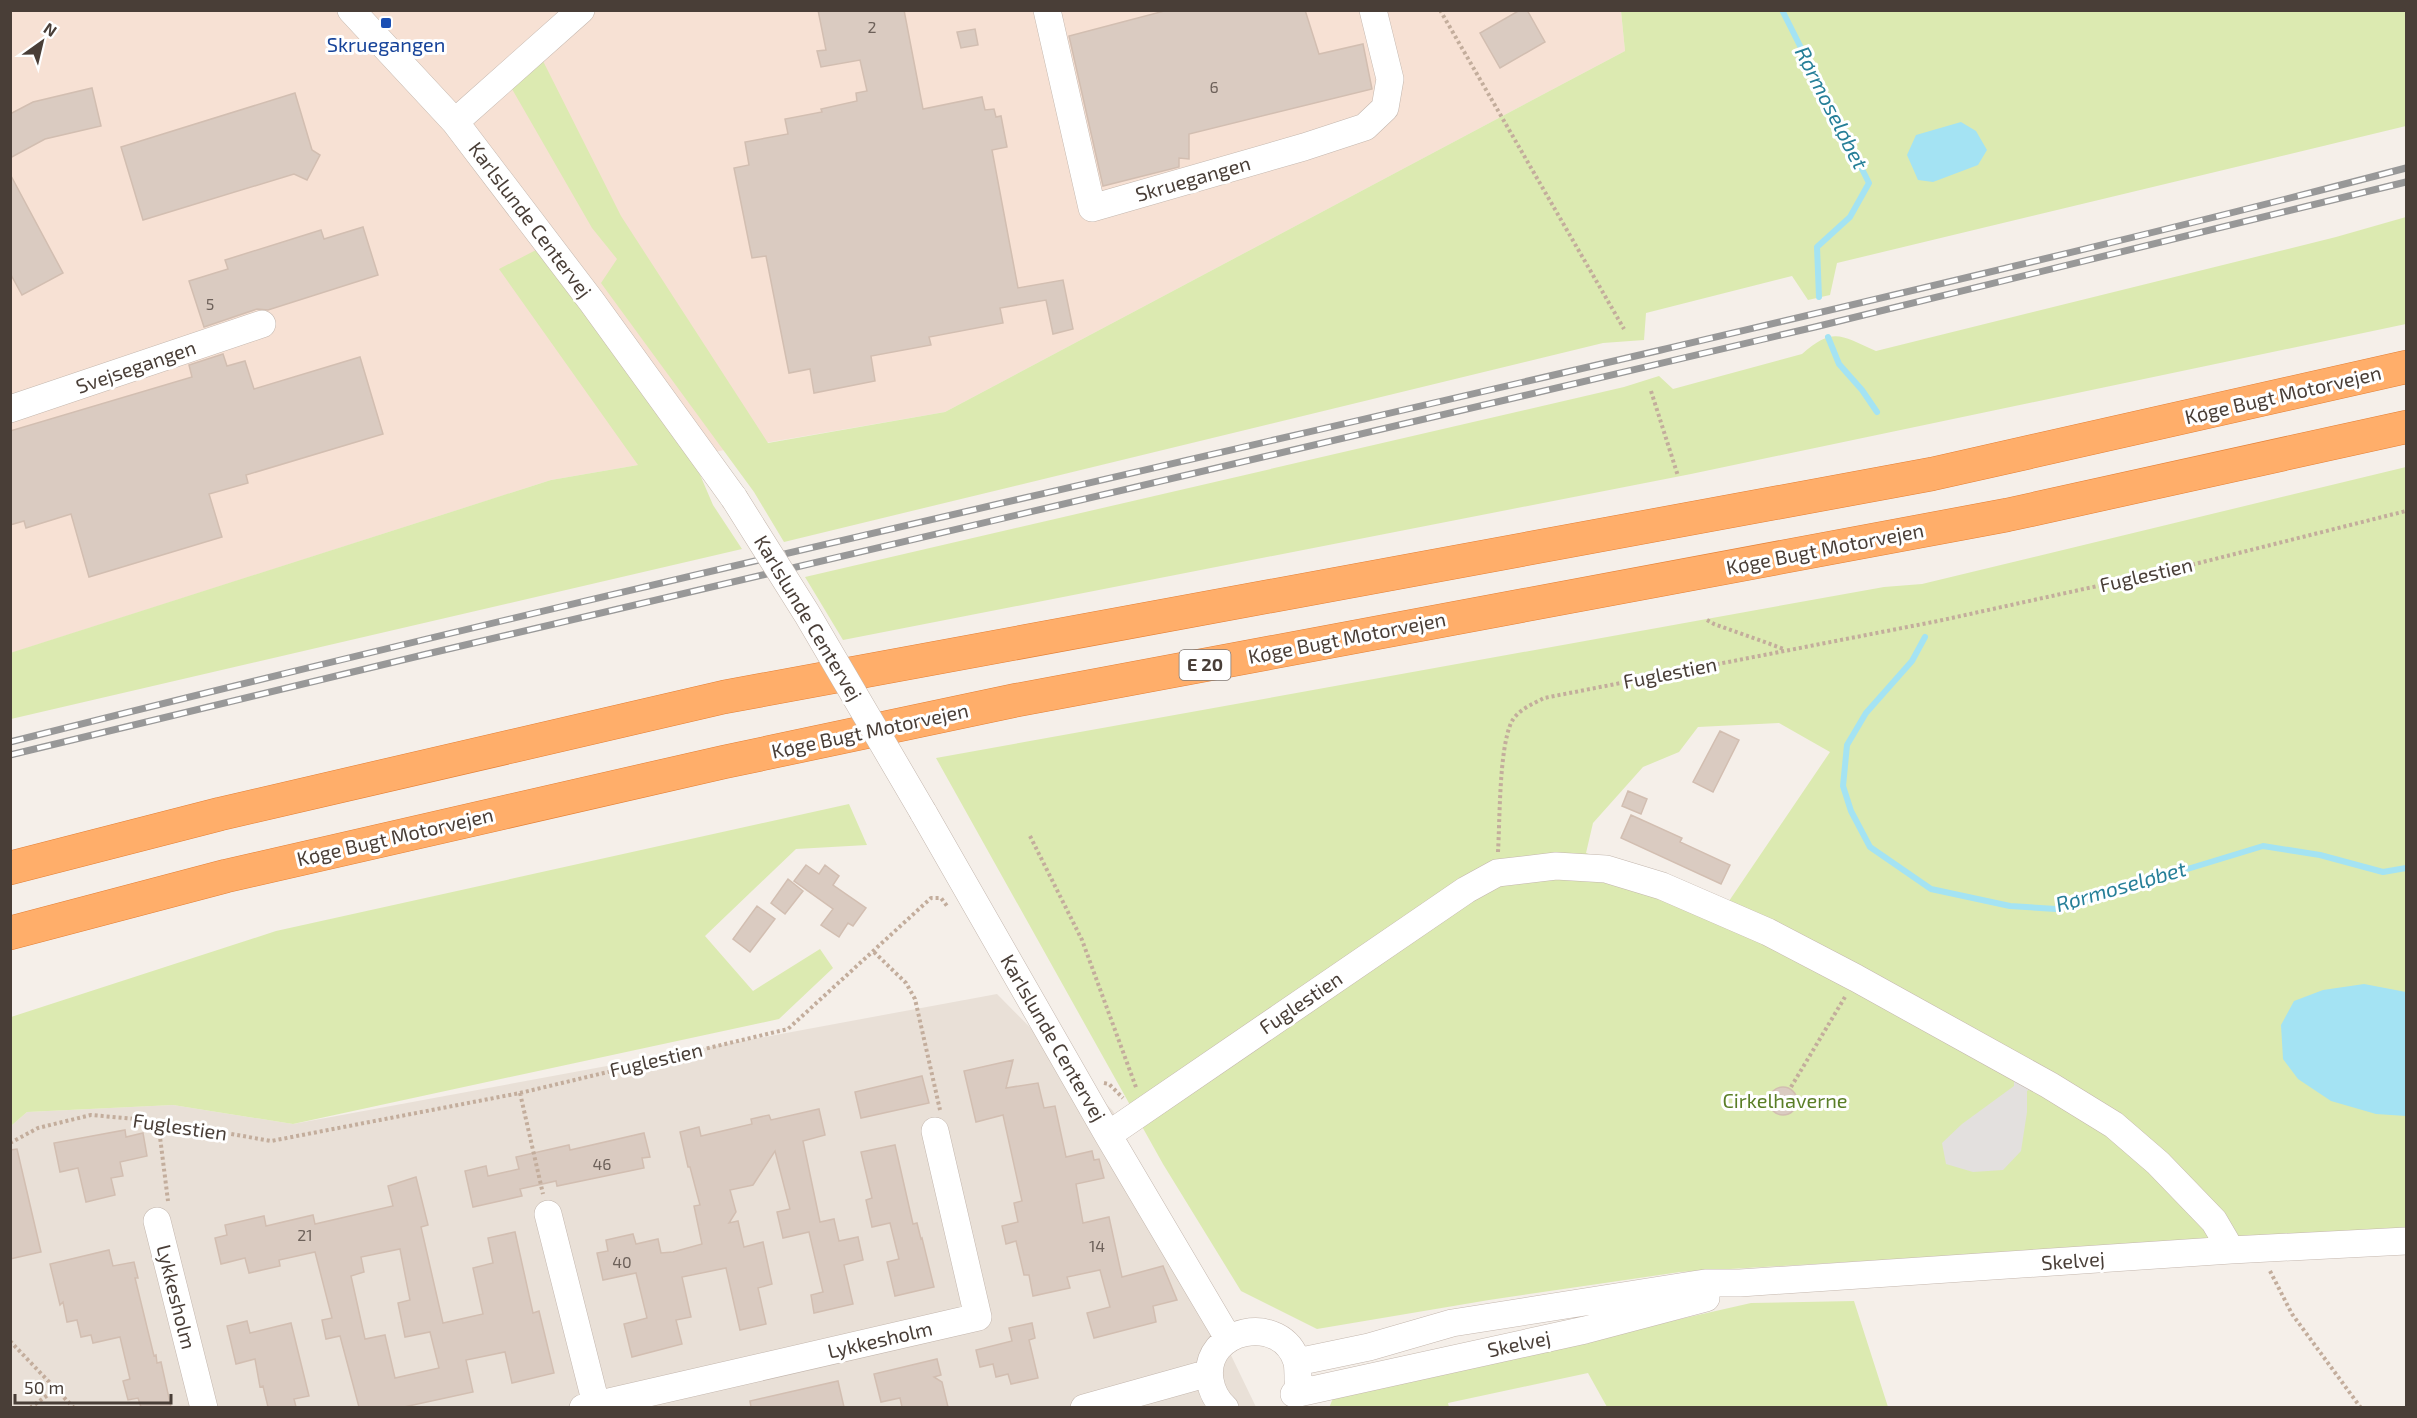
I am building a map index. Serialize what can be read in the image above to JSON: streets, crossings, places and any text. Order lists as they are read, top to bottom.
{
  "streets": {
    "highway": ["Køge Bugt Motorvejen", "E 20"],
    "street": [
      "Skruegangen",
      "Karlslunde Centervej",
      "Svejsegangen",
      "Fuglestien",
      "Skelvej",
      "Lykkesholm"
    ]
  },
  "crossings": [
    ["Karlslunde Centervej", "Fuglestien"]
  ],
  "water": ["Rørmoseløbet"],
  "parks": ["Cirkelhaverne"],
  "places": {
    "transit": ["Skruegangen"]
  },
  "house_numbers": [
    "2",
    "6",
    "5",
    "46",
    "21",
    "14",
    "40"
  ],
  "scale_bar": "50 m",
  "north": "top right"
}
